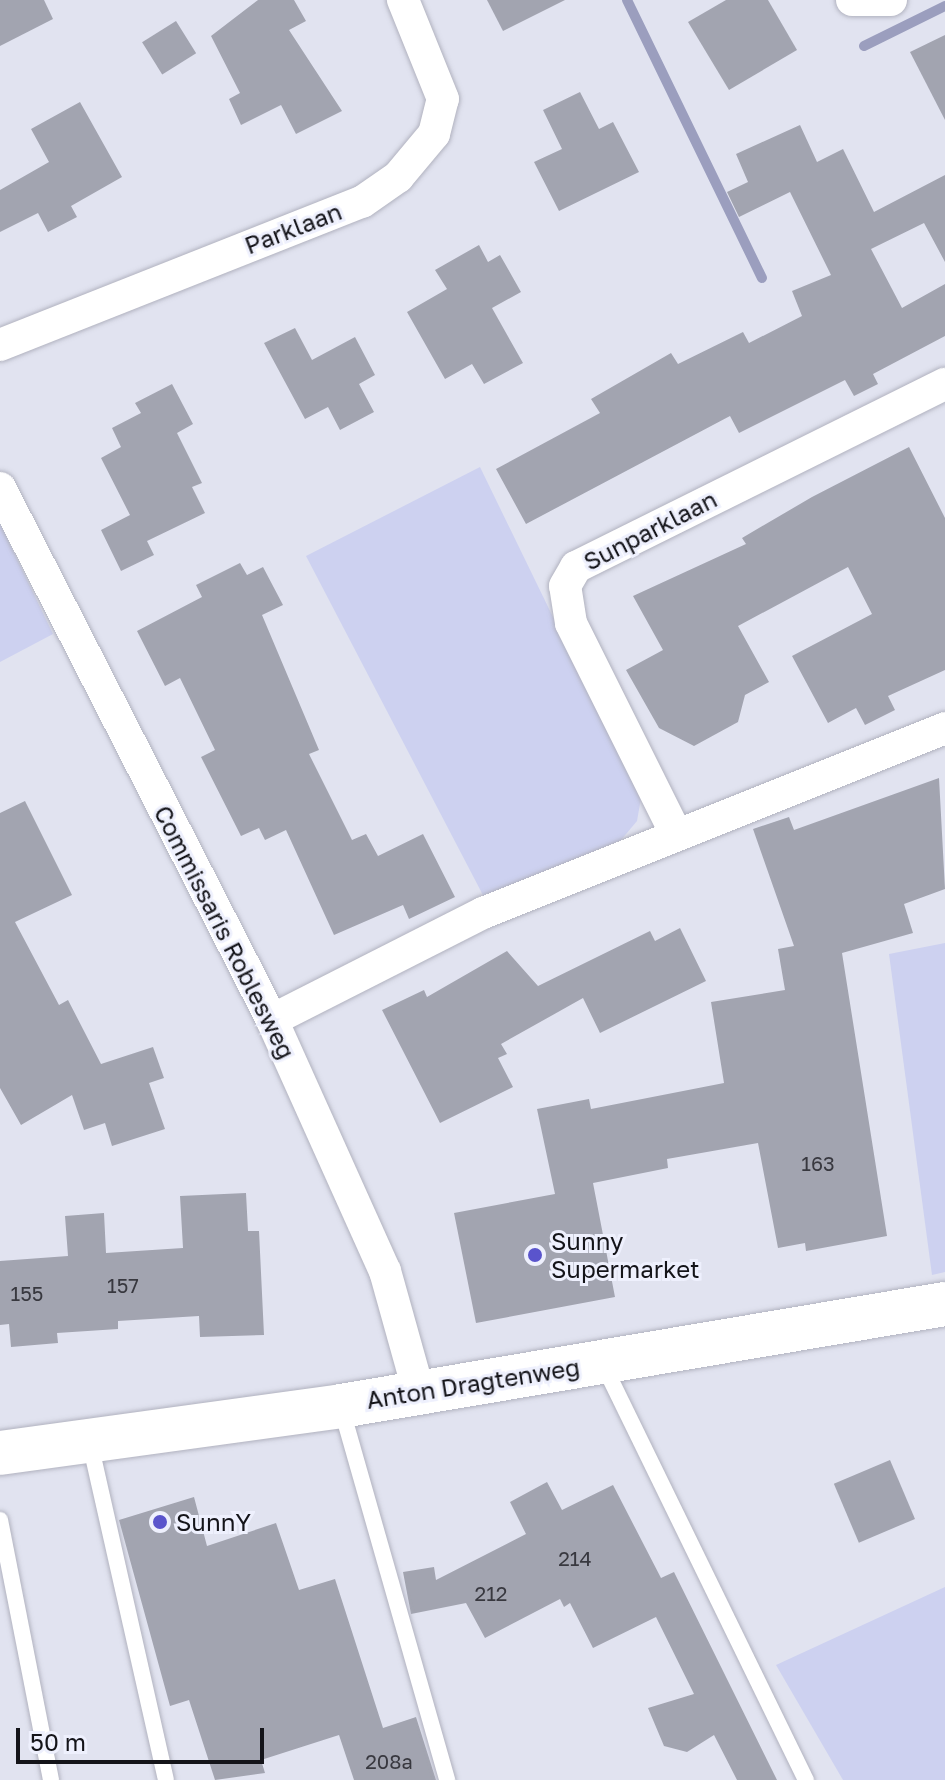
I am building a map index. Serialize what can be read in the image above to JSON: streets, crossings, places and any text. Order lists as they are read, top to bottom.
{
  "streets": {
    "main road": ["Anton Dragtenweg"],
    "street": ["Parklaan", "Sunparklaan", "Commissaris Roblesweg"]
  },
  "crossings": [
    ["Commissaris Roblesweg", "Anton Dragtenweg"]
  ],
  "places": ["Sunny Supermarket", "SunnY"],
  "house_numbers": [
    "163",
    "157",
    "155",
    "214",
    "212",
    "208a"
  ],
  "scale_bar": "50 m"
}
